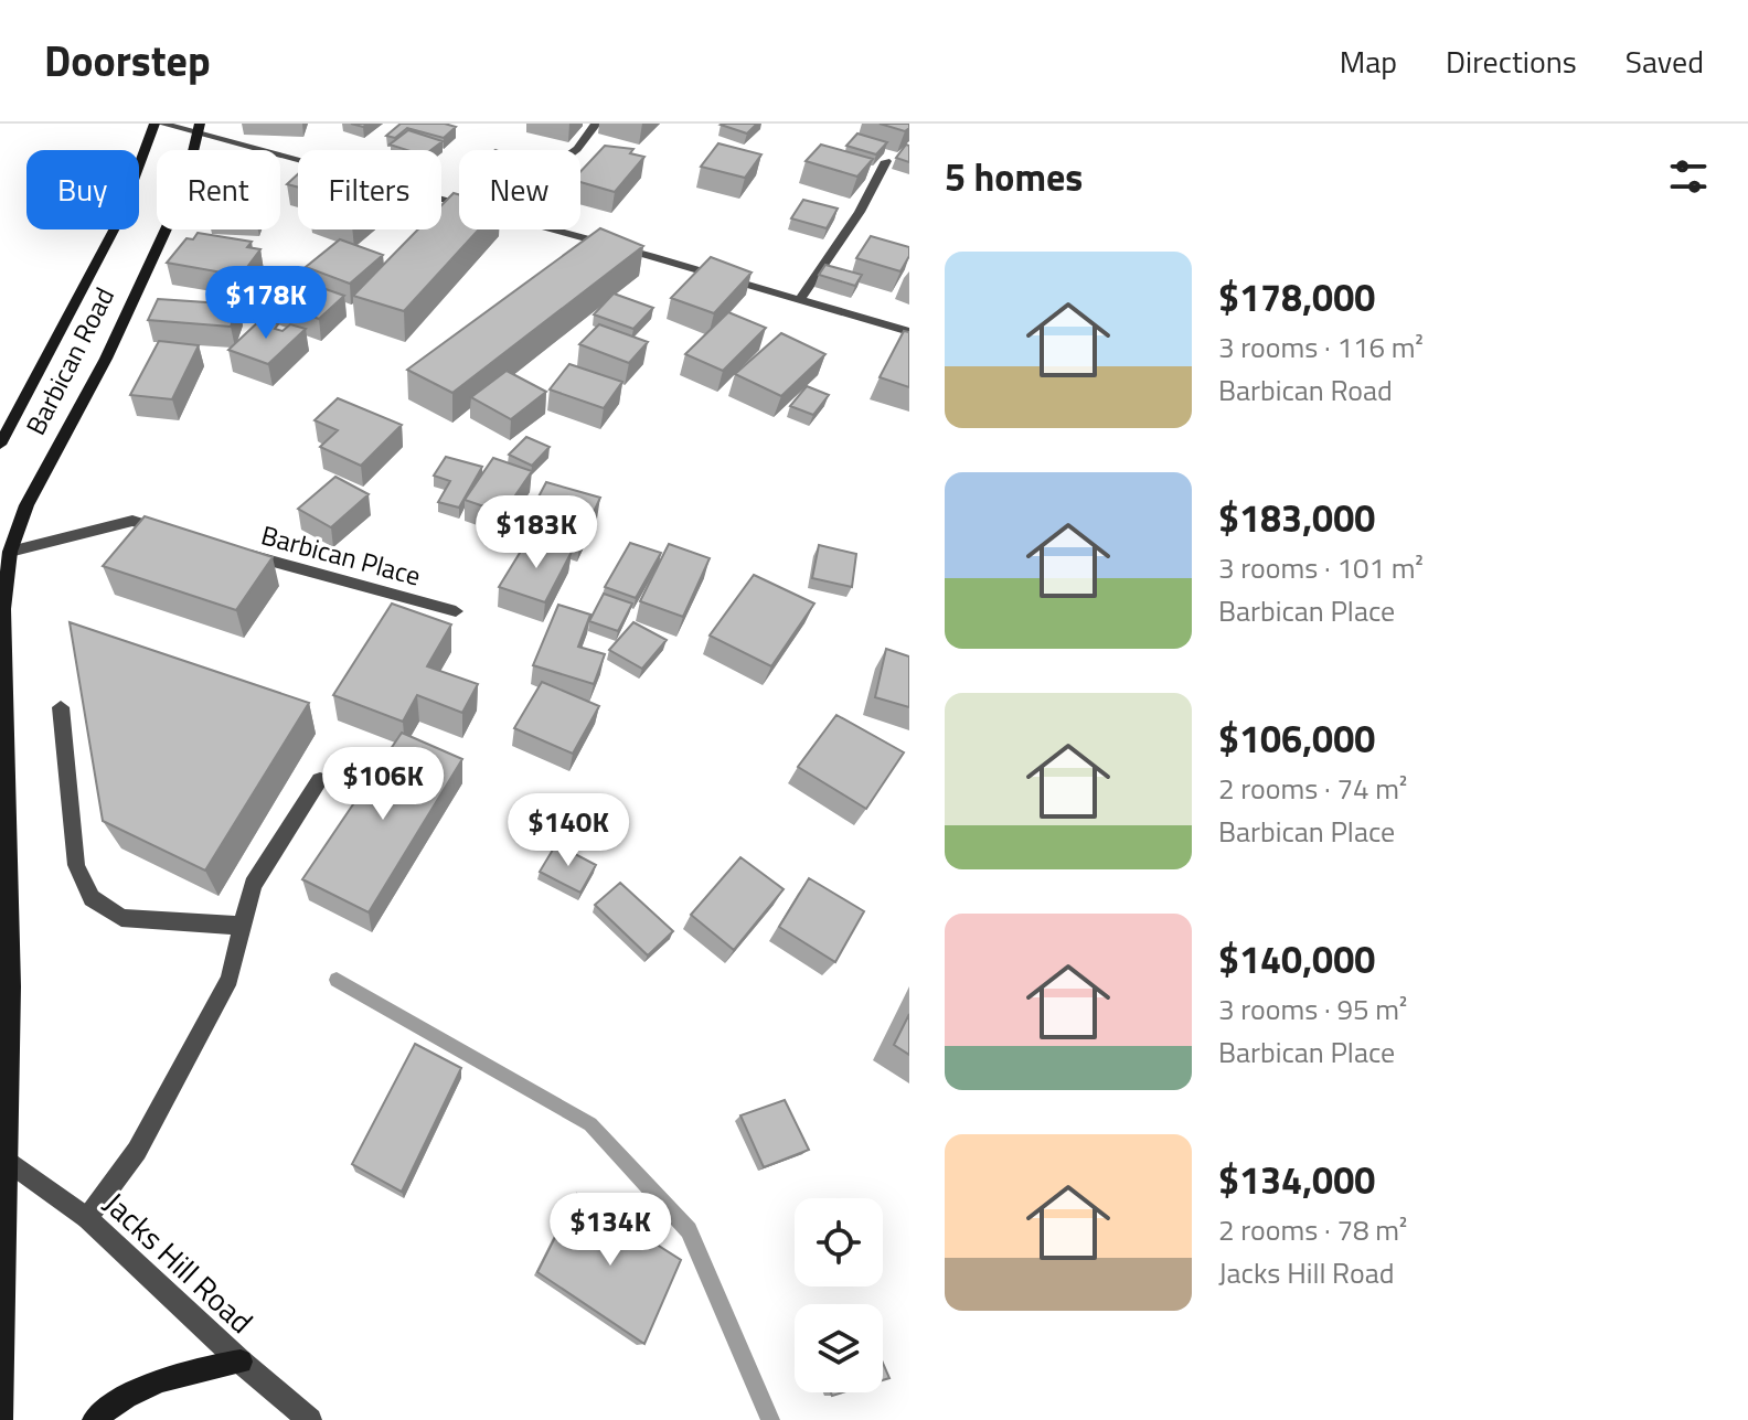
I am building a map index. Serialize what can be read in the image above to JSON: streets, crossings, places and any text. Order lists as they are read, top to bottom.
{
  "streets": {
    "main road": ["Barbican Road"],
    "street": ["Barbican Place", "Jacks Hill Road"]
  },
  "crossings": [
    ["Barbican Road", "Jacks Hill Road"]
  ],
  "page": {
    "header": "Doorstep",
    "nav": ["Map", "Directions", "Saved"],
    "heading": "5 homes",
    "chip": [
      "Buy",
      "Rent",
      "Filters",
      "New"
    ],
    "list": [
      {
        "name": "$178,000",
        "note": "3 rooms · 116 m² · Barbican Road"
      },
      {
        "name": "$183,000",
        "note": "3 rooms · 101 m² · Barbican Place"
      },
      {
        "name": "$106,000",
        "note": "2 rooms · 74 m² · Barbican Place"
      },
      {
        "name": "$140,000",
        "note": "3 rooms · 95 m² · Barbican Place"
      },
      {
        "name": "$134,000",
        "note": "2 rooms · 78 m² · Jacks Hill Road"
      }
    ],
    "price": [
      "$178K",
      "$183K",
      "$106K",
      "$140K",
      "$134K"
    ]
  }
}
